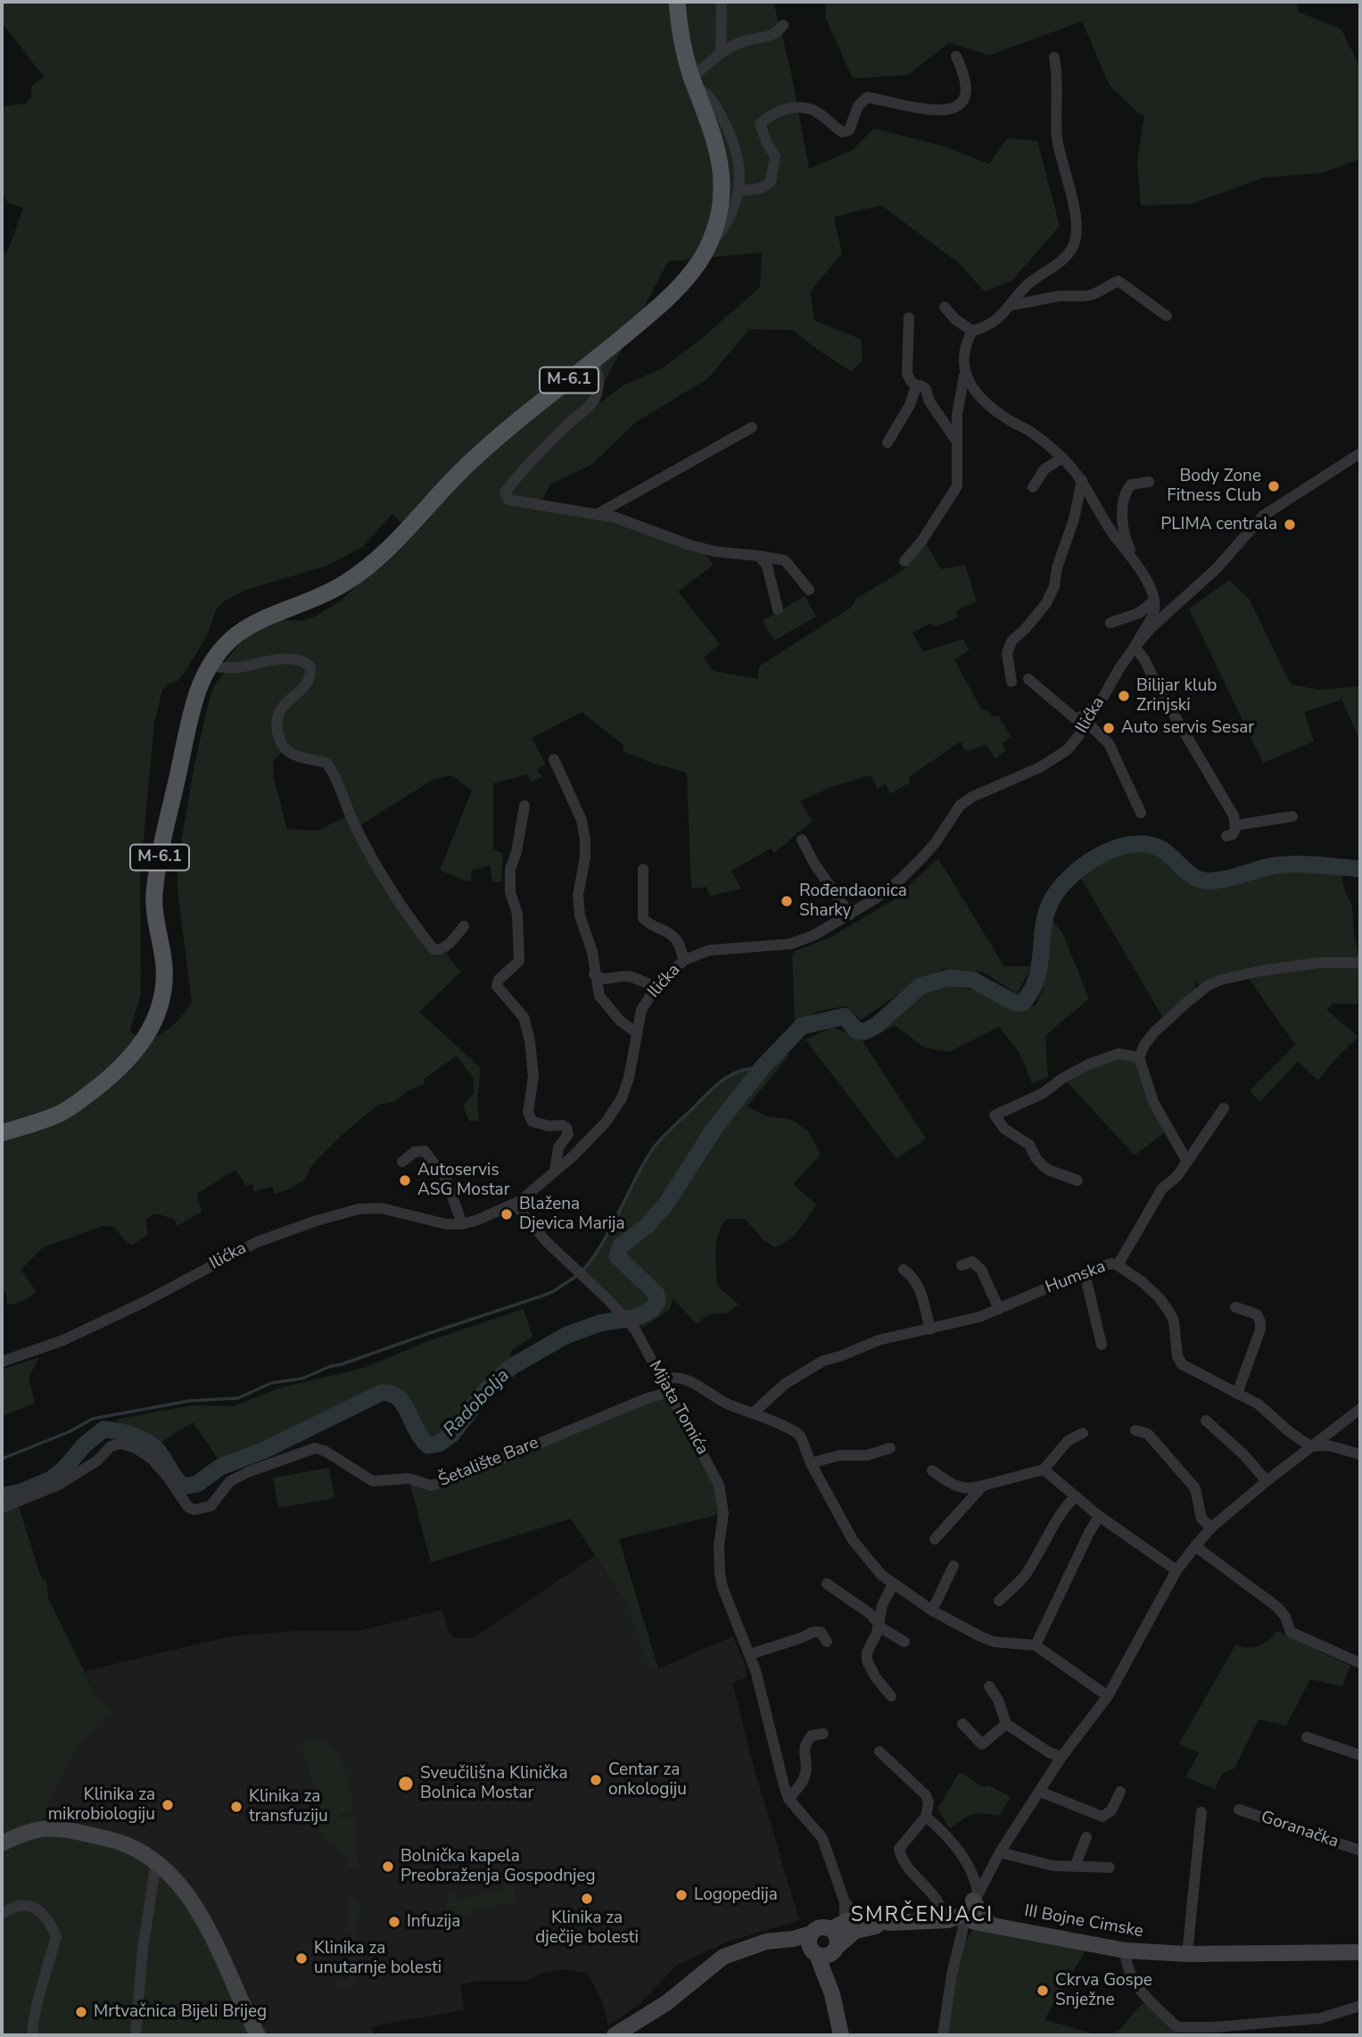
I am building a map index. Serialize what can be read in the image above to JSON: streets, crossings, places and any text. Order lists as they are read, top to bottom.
{
  "streets": {
    "main road": ["M-6.1"],
    "street": [
      "Ilićka",
      "Humska",
      "Mijata Tomića",
      "Šetalište Bare",
      "Goranačka",
      "III Bojne Cimske"
    ]
  },
  "crossings": [
    ["Ilićka", "Mijata Tomića"],
    ["Mijata Tomića", "Šetalište Bare"],
    ["Mijata Tomića", "III Bojne Cimske"]
  ],
  "districts": ["SMRČENJACI"],
  "water": ["Radobolja"],
  "places": [
    "Body Zone Fitness Club",
    "PLIMA centrala",
    "Bilijar klub Zrinjski",
    "Auto servis Sesar",
    "Rođendaonica Sharky",
    "Autoservis ASG Mostar",
    "Blažena Djevica Marija",
    "Centar za onkologiju",
    "Sveučilišna Klinička Bolnica Mostar",
    "Klinika za mikrobiologiju",
    "Klinika za transfuziju",
    "Bolnička kapela Preobraženja Gospodnjeg",
    "Logopedija",
    "Klinika za dječije bolesti",
    "Infuzija",
    "Klinika za unutarnje bolesti",
    "Ckrva Gospe Snježne",
    "Mrtvačnica Bijeli Brijeg"
  ]
}
